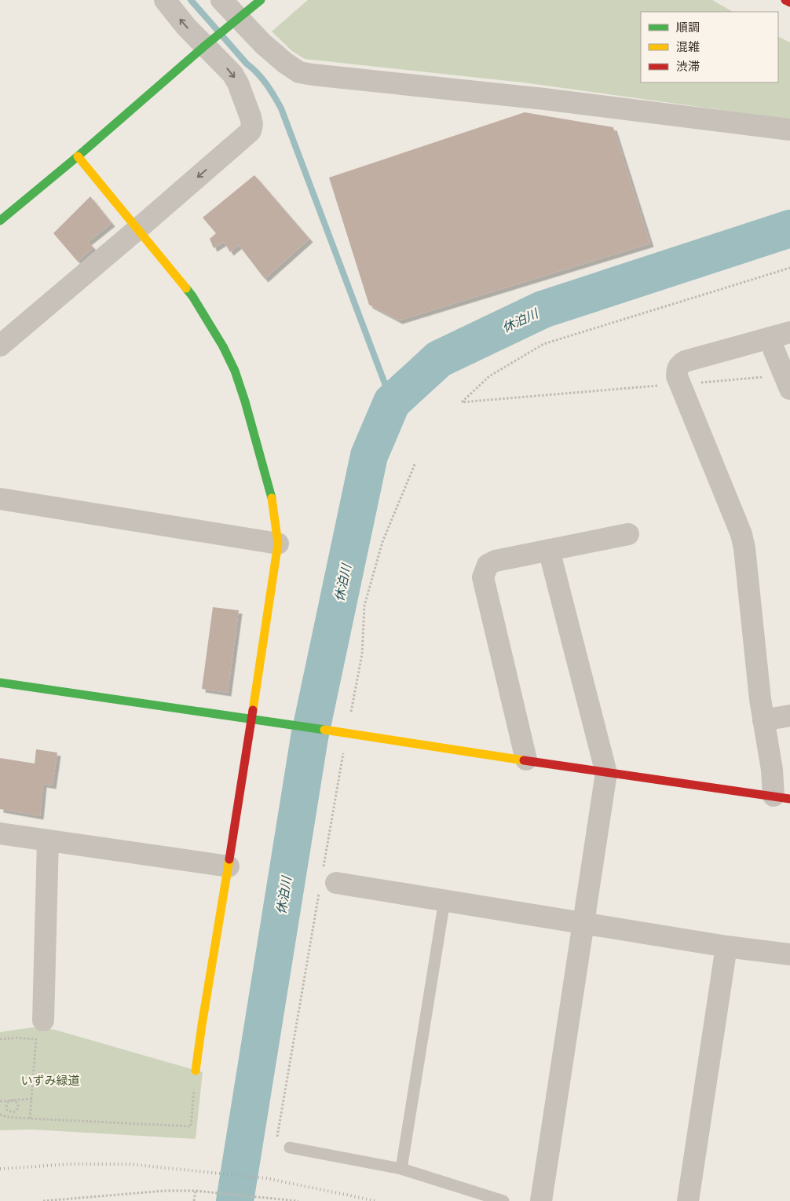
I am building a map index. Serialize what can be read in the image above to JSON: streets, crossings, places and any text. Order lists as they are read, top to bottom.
{
  "water": ["休泊川"],
  "parks": ["いずみ緑道"],
  "legend": ["順調", "混雑", "渋滞"]
}
